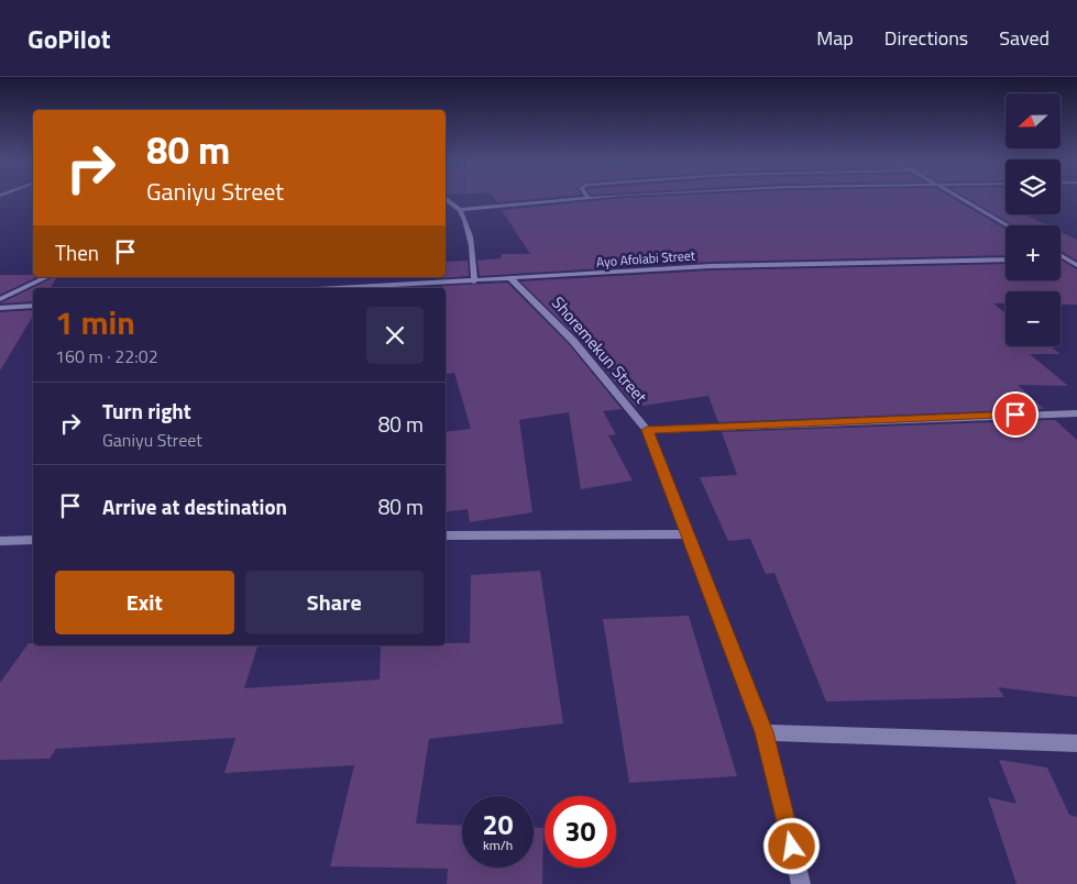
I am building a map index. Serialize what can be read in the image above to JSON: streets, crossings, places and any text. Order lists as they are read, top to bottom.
{
  "streets": {
    "street": ["Ayo Afolabi Street", "Shoremekun Street"]
  },
  "crossings": [
    ["Ayo Afolabi Street", "Shoremekun Street"]
  ],
  "north": "left",
  "page": {
    "header": "GoPilot",
    "nav": ["Map", "Directions", "Saved"],
    "map_buttons": ["+", "−"],
    "turn": ["80 m", "Ganiyu Street"],
    "then": "Then",
    "heading": ["1 min", "160 m · 22:02"],
    "list": [
      {
        "name": "Turn right",
        "note": "Ganiyu Street",
        "value": "80 m"
      },
      {
        "name": "Arrive at destination",
        "value": "80 m"
      }
    ],
    "buttons": ["Exit", "Share"],
    "speed": "20 km/h",
    "limit": "30"
  }
}
